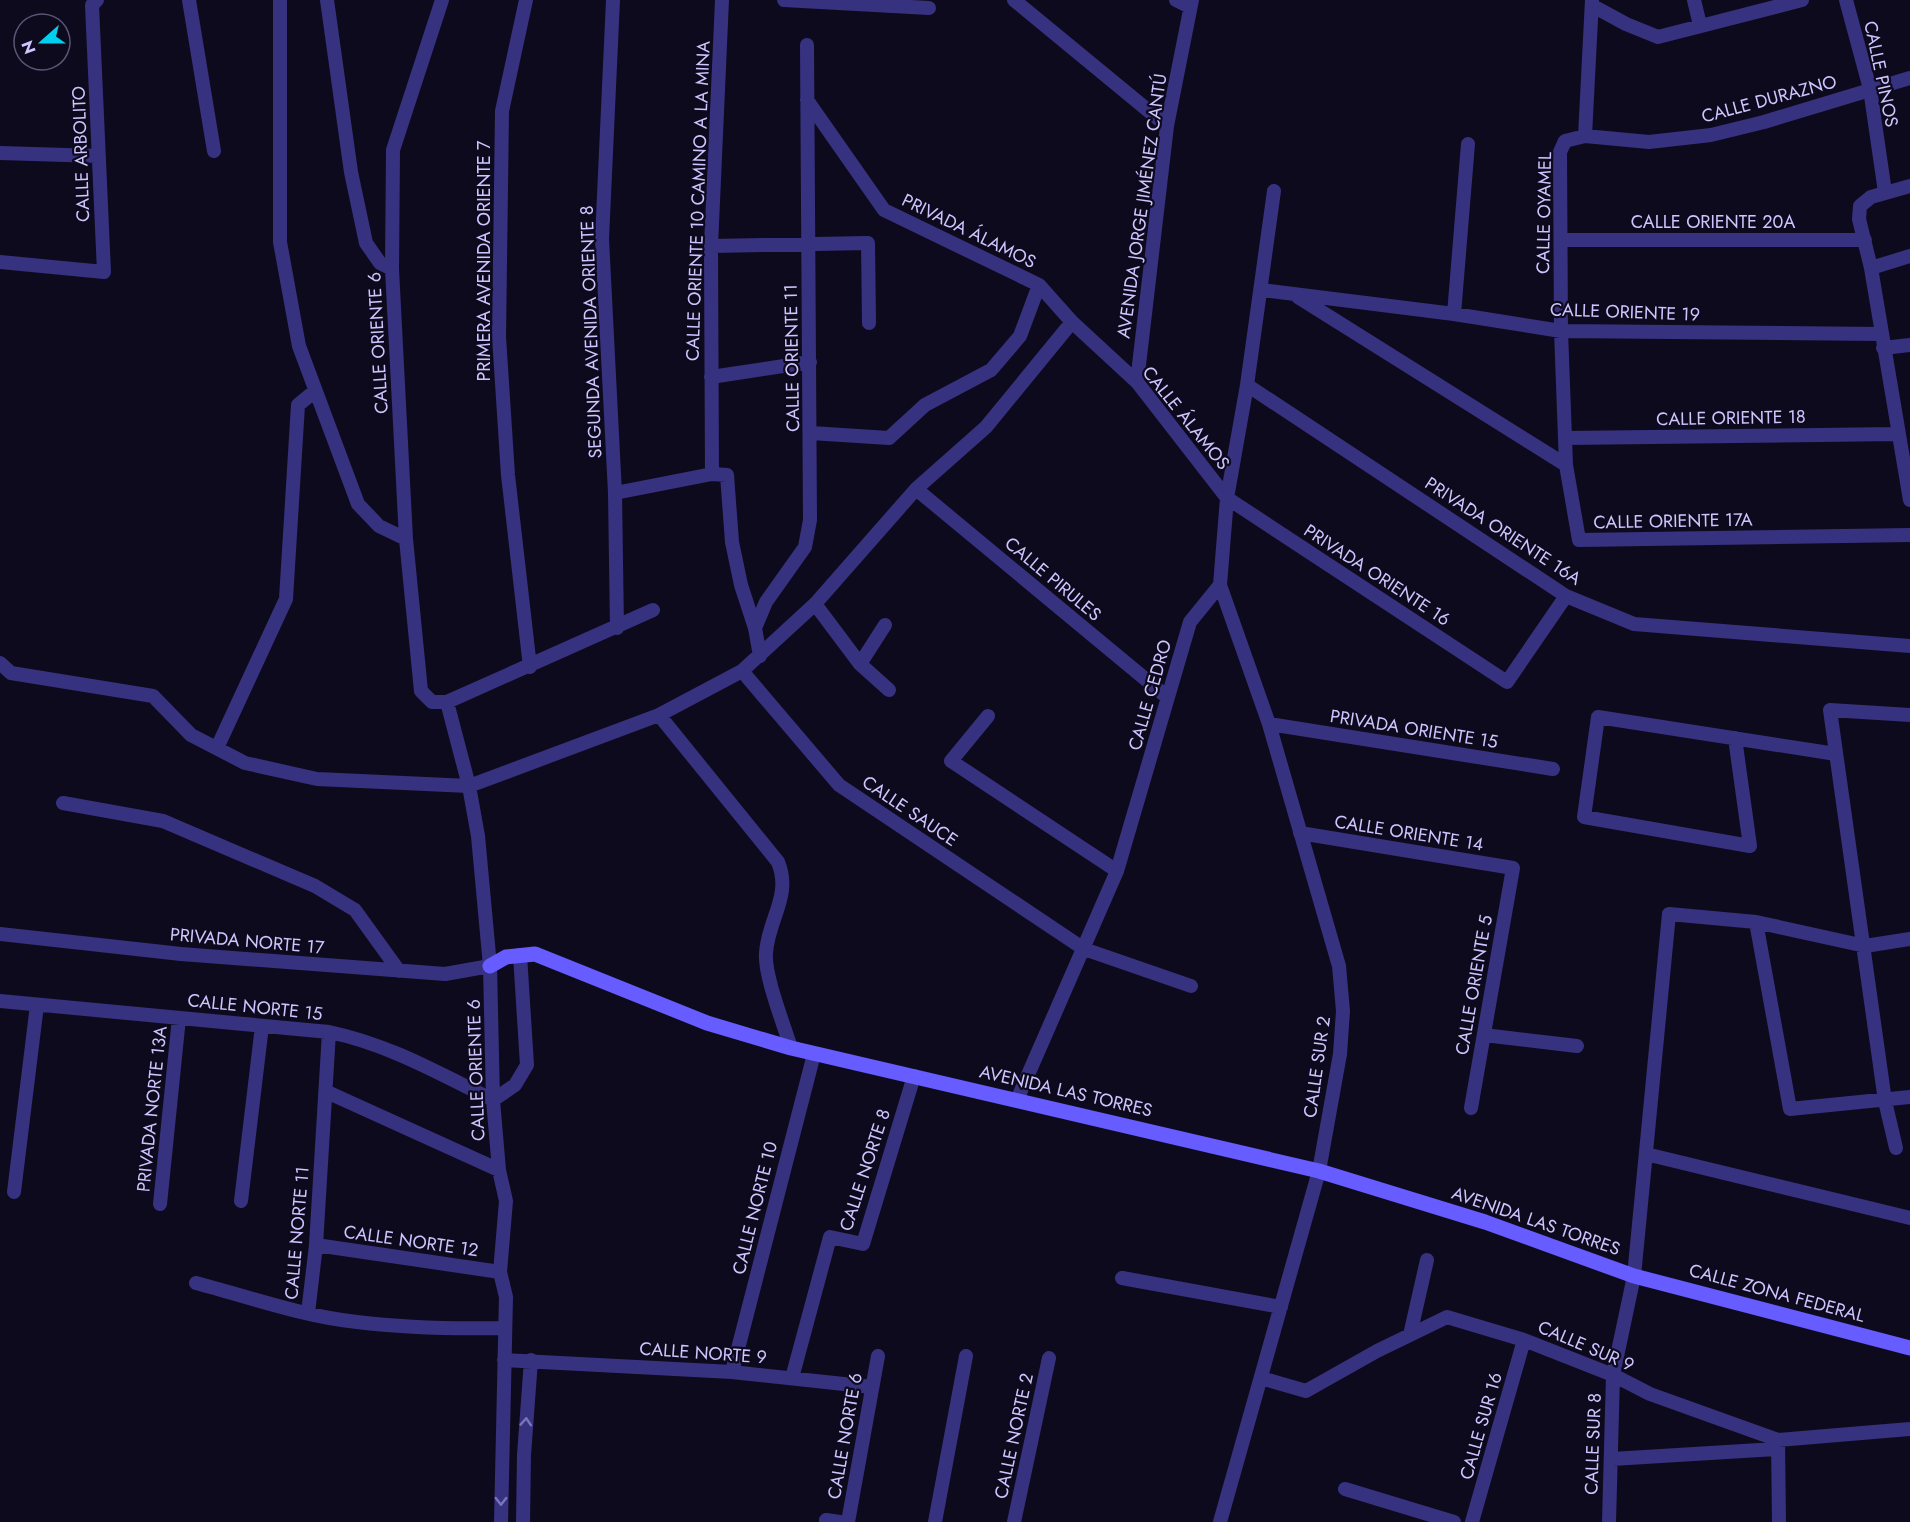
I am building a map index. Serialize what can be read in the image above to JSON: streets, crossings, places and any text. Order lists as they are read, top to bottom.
{
  "streets": {
    "main road": ["AVENIDA LAS TORRES", "CALLE ZONA FEDERAL"],
    "street": [
      "CALLE PINOS",
      "CALLE DURAZNO",
      "CALLE ARBOLITO",
      "CALLE ORIENTE 10 CAMINO A LA MINA",
      "AVENIDA JORGE JIMÉNEZ CANTÚ",
      "CALLE OYAMEL",
      "CALLE ORIENTE 20A",
      "PRIVADA ÁLAMOS",
      "PRIMERA AVENIDA ORIENTE 7",
      "CALLE ORIENTE 19",
      "SEGUNDA AVENIDA ORIENTE 8",
      "CALLE ORIENTE 6",
      "CALLE ORIENTE 11",
      "CALLE ÁLAMOS",
      "CALLE ORIENTE 18",
      "CALLE ORIENTE 17A",
      "PRIVADA ORIENTE 16A",
      "PRIVADA ORIENTE 16",
      "CALLE PIRULES",
      "CALLE CEDRO",
      "PRIVADA ORIENTE 15",
      "CALLE SAUCE",
      "CALLE ORIENTE 14",
      "PRIVADA NORTE 17",
      "CALLE ORIENTE 5",
      "CALLE NORTE 15",
      "CALLE SUR 2",
      "PRIVADA NORTE 13A",
      "CALLE NORTE 8",
      "CALLE NORTE 10",
      "CALLE NORTE 11",
      "CALLE NORTE 12",
      "CALLE SUR 9",
      "CALLE NORTE 9",
      "CALLE SUR 16",
      "CALLE NORTE 6",
      "CALLE NORTE 2",
      "CALLE SUR 8"
    ]
  },
  "crossings": [
    ["CALLE PINOS", "CALLE DURAZNO"],
    ["CALLE DURAZNO", "CALLE OYAMEL"],
    ["AVENIDA JORGE JIMÉNEZ CANTÚ", "CALLE ÁLAMOS"],
    ["CALLE OYAMEL", "CALLE ORIENTE 20A"],
    ["CALLE OYAMEL", "CALLE ORIENTE 19"],
    ["CALLE OYAMEL", "CALLE ORIENTE 18"],
    ["CALLE OYAMEL", "CALLE ORIENTE 17A"],
    ["PRIVADA ÁLAMOS", "CALLE ORIENTE 11"],
    ["PRIVADA ÁLAMOS", "CALLE ÁLAMOS"],
    ["CALLE ORIENTE 6", "PRIVADA NORTE 17"],
    ["CALLE ORIENTE 6", "CALLE NORTE 15"],
    ["CALLE ORIENTE 6", "AVENIDA LAS TORRES"],
    ["CALLE ORIENTE 6", "CALLE NORTE 11"],
    ["CALLE ORIENTE 6", "CALLE NORTE 12"],
    ["CALLE ORIENTE 6", "CALLE NORTE 9"],
    ["CALLE ÁLAMOS", "PRIVADA ORIENTE 16"],
    ["PRIVADA ORIENTE 16A", "PRIVADA ORIENTE 16"],
    ["CALLE PIRULES", "CALLE CEDRO"],
    ["CALLE CEDRO", "CALLE SAUCE"],
    ["CALLE CEDRO", "CALLE SUR 2"],
    ["CALLE CEDRO", "AVENIDA LAS TORRES"],
    ["PRIVADA ORIENTE 15", "CALLE SUR 2"],
    ["CALLE ORIENTE 14", "CALLE ORIENTE 5"],
    ["CALLE ORIENTE 14", "CALLE SUR 2"],
    ["PRIVADA NORTE 17", "AVENIDA LAS TORRES"],
    ["CALLE NORTE 15", "PRIVADA NORTE 13A"],
    ["CALLE NORTE 15", "CALLE NORTE 11"],
    ["CALLE SUR 2", "AVENIDA LAS TORRES"],
    ["CALLE SUR 2", "CALLE SUR 9"],
    ["AVENIDA LAS TORRES", "CALLE NORTE 8"],
    ["AVENIDA LAS TORRES", "CALLE NORTE 10"],
    ["AVENIDA LAS TORRES", "CALLE ZONA FEDERAL"],
    ["AVENIDA LAS TORRES", "CALLE SUR 8"],
    ["CALLE NORTE 8", "CALLE NORTE 9"],
    ["CALLE NORTE 10", "CALLE NORTE 9"],
    ["CALLE NORTE 11", "CALLE NORTE 12"],
    ["CALLE ZONA FEDERAL", "CALLE SUR 8"],
    ["CALLE SUR 9", "CALLE SUR 16"],
    ["CALLE SUR 9", "CALLE SUR 8"],
    ["CALLE NORTE 9", "CALLE NORTE 6"]
  ],
  "north": "left"
}
